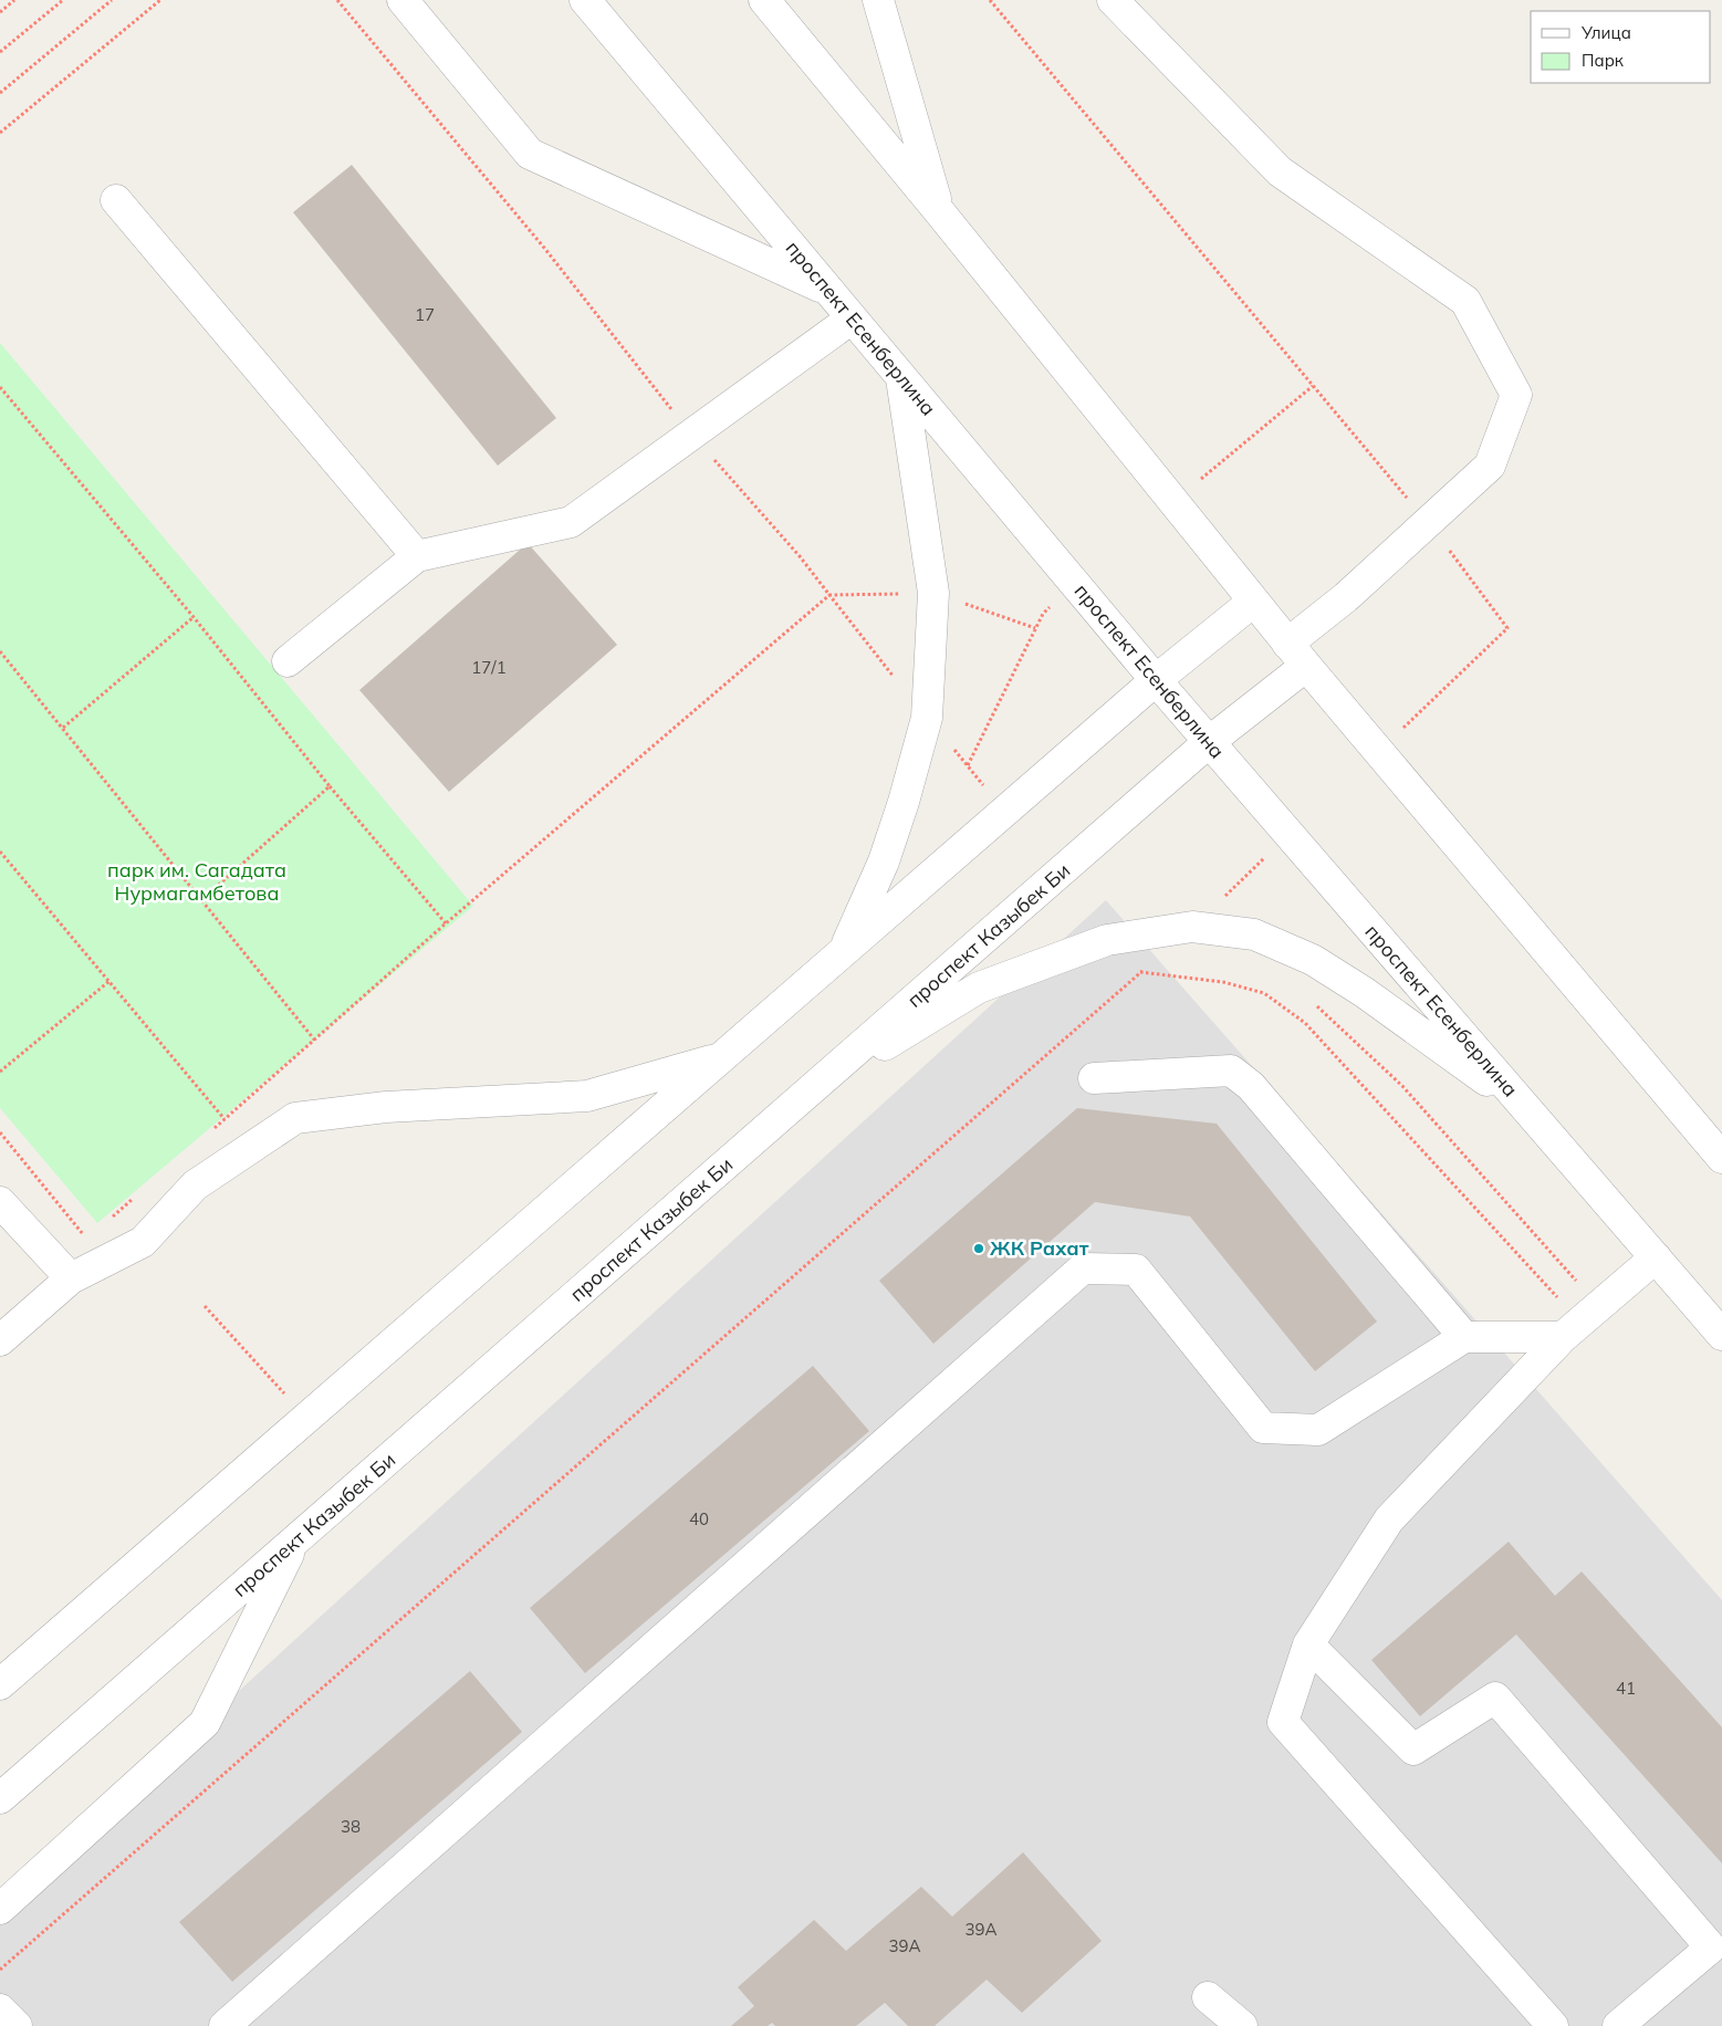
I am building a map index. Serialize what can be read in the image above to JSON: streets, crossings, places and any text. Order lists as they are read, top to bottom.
{
  "streets": {
    "street": ["проспект Есенберлина", "проспект Казыбек Би"]
  },
  "crossings": [
    ["проспект Есенберлина", "проспект Казыбек Би"]
  ],
  "parks": ["парк им. Сагадата Нурмагамбетова"],
  "places": ["ЖК Рахат"],
  "house_numbers": [
    "17",
    "17/1",
    "40",
    "41",
    "38",
    "39А",
    "39А"
  ],
  "legend": ["Улица", "Парк"]
}
